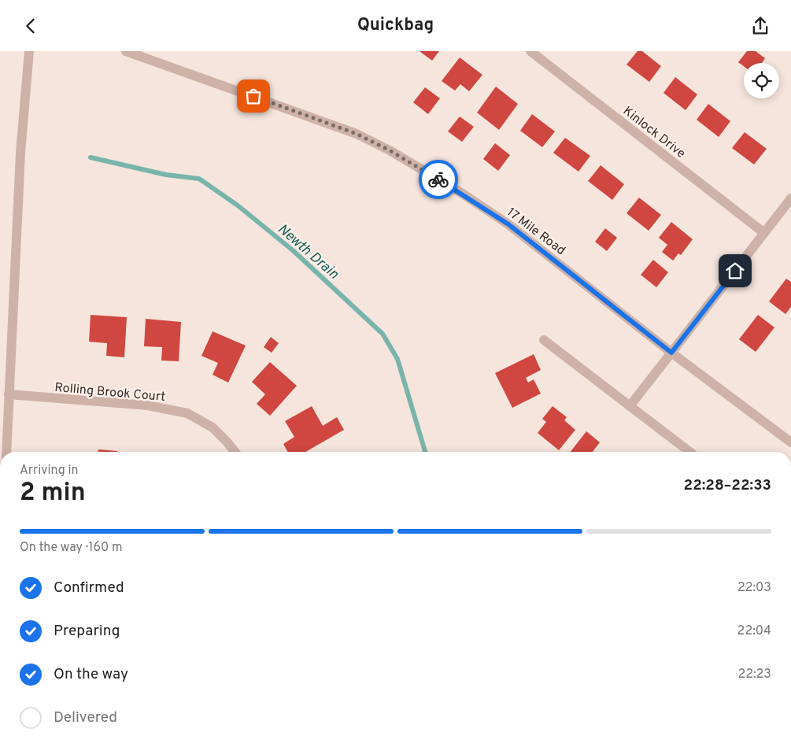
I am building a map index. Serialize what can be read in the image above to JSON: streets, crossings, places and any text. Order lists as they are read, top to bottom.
{
  "streets": {
    "street": ["Kinlock Drive", "17 Mile Road", "Rolling Brook Court"]
  },
  "water": ["Newth Drain"],
  "page": {
    "header": "Quickbag",
    "heading": ["2 min", "Arriving in", "22:28–22:33"],
    "bar": "On the way · 160 m",
    "list": [
      ["Confirmed", "22:03"],
      ["Preparing", "22:04"],
      ["On the way", "22:23"],
      "Delivered"
    ]
  }
}
